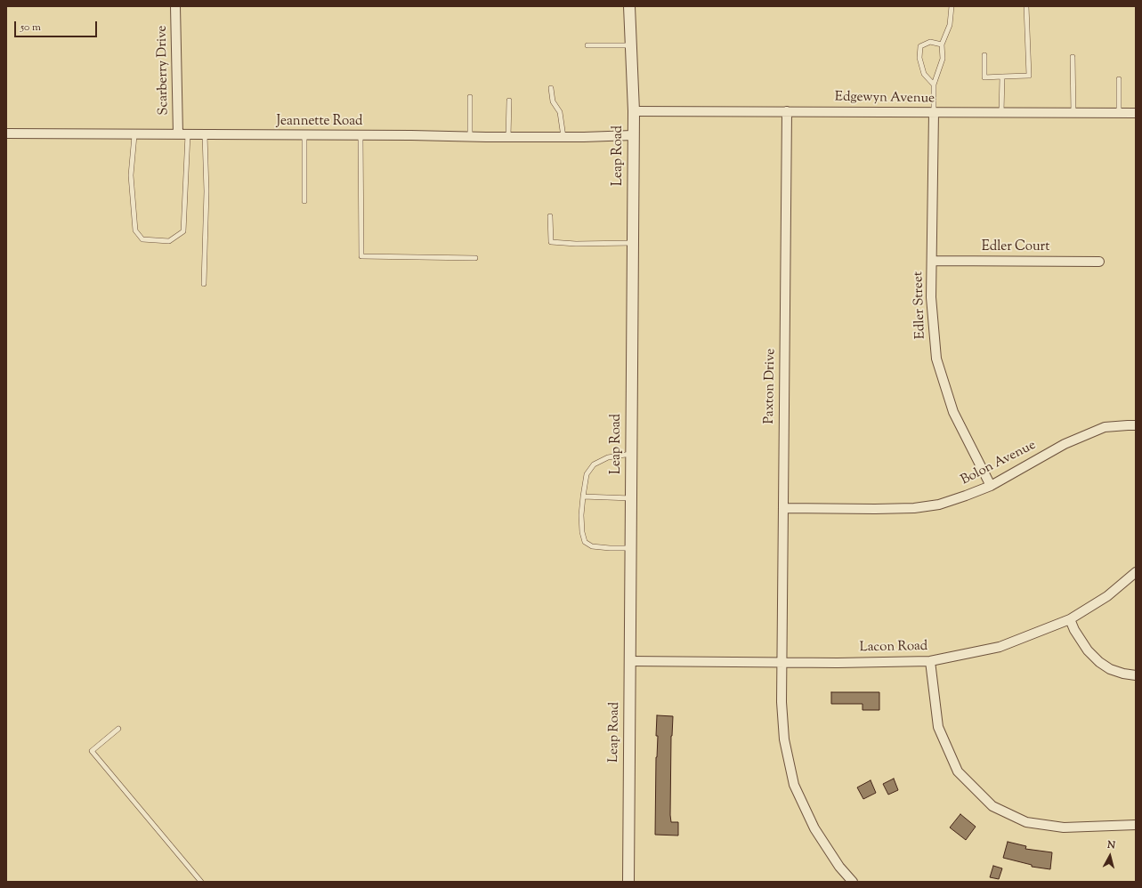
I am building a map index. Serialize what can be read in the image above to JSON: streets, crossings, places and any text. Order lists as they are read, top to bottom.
{
  "streets": {
    "street": [
      "Scarberry Drive",
      "Edgewyn Avenue",
      "Jeannette Road",
      "Leap Road",
      "Edler Court",
      "Edler Street",
      "Paxton Drive",
      "Bolon Avenue",
      "Lacon Road"
    ]
  },
  "crossings": [
    ["Scarberry Drive", "Jeannette Road"],
    ["Edgewyn Avenue", "Leap Road"],
    ["Edgewyn Avenue", "Edler Street"],
    ["Edgewyn Avenue", "Paxton Drive"],
    ["Jeannette Road", "Leap Road"],
    ["Leap Road", "Lacon Road"],
    ["Edler Court", "Edler Street"],
    ["Edler Street", "Bolon Avenue"],
    ["Paxton Drive", "Bolon Avenue"],
    ["Paxton Drive", "Lacon Road"]
  ],
  "scale_bar": "50 m",
  "north": "top"
}
